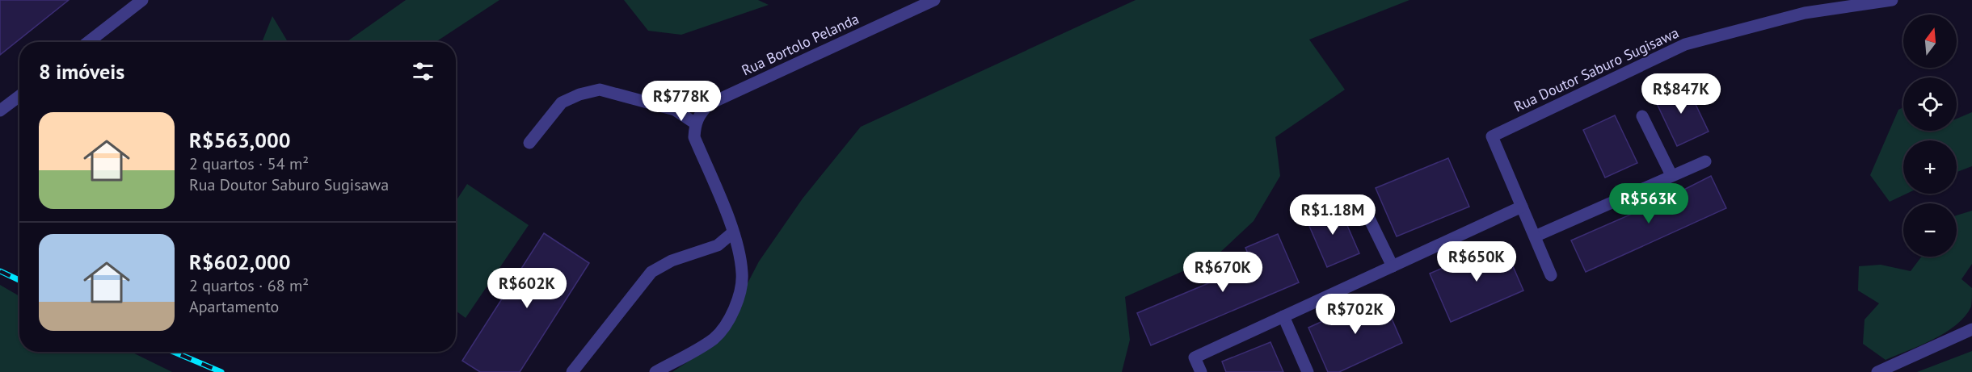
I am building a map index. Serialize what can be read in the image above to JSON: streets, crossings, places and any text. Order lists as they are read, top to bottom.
{
  "streets": {
    "street": ["Rua Bortolo Pelanda", "Rua Doutor Saburo Sugisawa"]
  },
  "north": "top",
  "page": {
    "map_buttons": ["+", "−"],
    "heading": "8 imóveis",
    "price": [
      "R$847K",
      "R$778K",
      "R$563K",
      "R$1.18M",
      "R$650K",
      "R$670K",
      "R$602K",
      "R$702K"
    ],
    "list": [
      {
        "name": "R$563,000",
        "note": "2 quartos · 54 m² · Rua Doutor Saburo Sugisawa"
      },
      {
        "name": "R$602,000",
        "note": "2 quartos · 68 m² · Apartamento"
      }
    ]
  }
}
